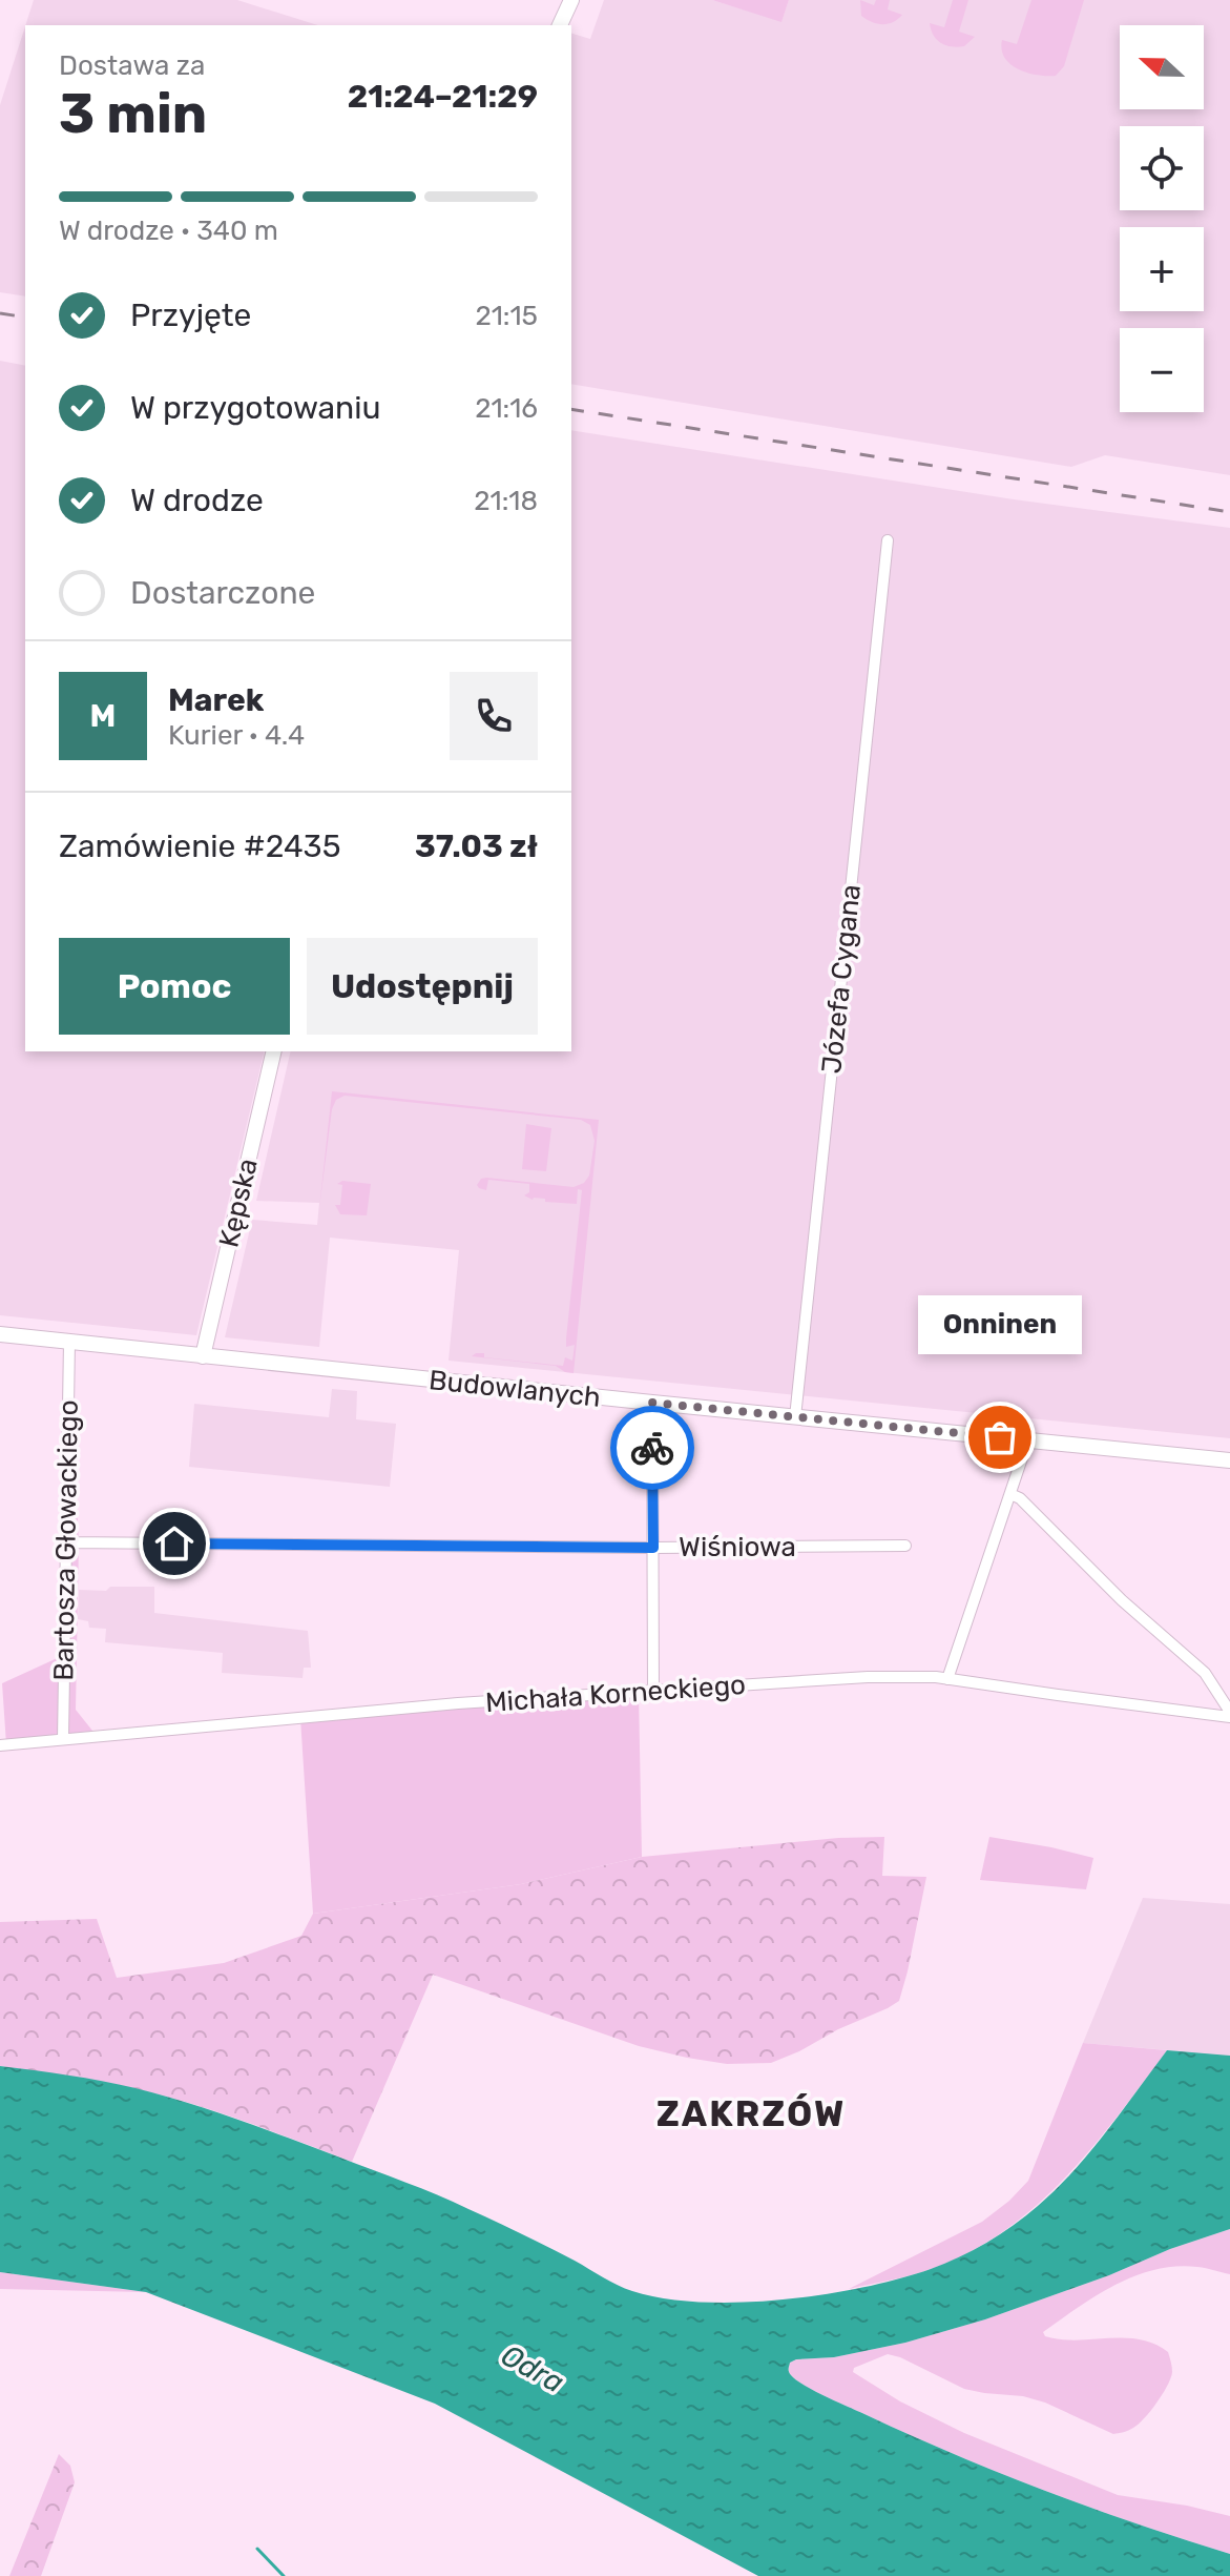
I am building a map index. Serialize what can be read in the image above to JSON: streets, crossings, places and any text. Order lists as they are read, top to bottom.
{
  "streets": {
    "main road": ["Kępska", "Budowlanych"],
    "street": [
      "Józefa Cygana",
      "Bartosza Głowackiego",
      "Wiśniowa",
      "Michała Korneckiego"
    ]
  },
  "crossings": [
    ["Józefa Cygana", "Budowlanych"],
    ["Kępska", "Budowlanych"],
    ["Budowlanych", "Bartosza Głowackiego"],
    ["Bartosza Głowackiego", "Wiśniowa"],
    ["Bartosza Głowackiego", "Michała Korneckiego"]
  ],
  "districts": ["ZAKRZÓW"],
  "water": ["Odra"],
  "places": ["Onninen"],
  "north": "left",
  "page": {
    "map_buttons": ["+", "−"],
    "heading": ["3 min", "Dostawa za", "21:24–21:29"],
    "panel": [
      "Marek",
      "Kurier · 4.4",
      "Zamówienie #2435",
      "37.03 zł"
    ],
    "bar": "W drodze · 340 m",
    "list": [
      ["Przyjęte", "21:15"],
      ["W przygotowaniu", "21:16"],
      ["W drodze", "21:18"],
      "Dostarczone"
    ],
    "round": "M",
    "buttons": ["Pomoc", "Udostępnij"],
    "bubble": "Onninen"
  }
}
